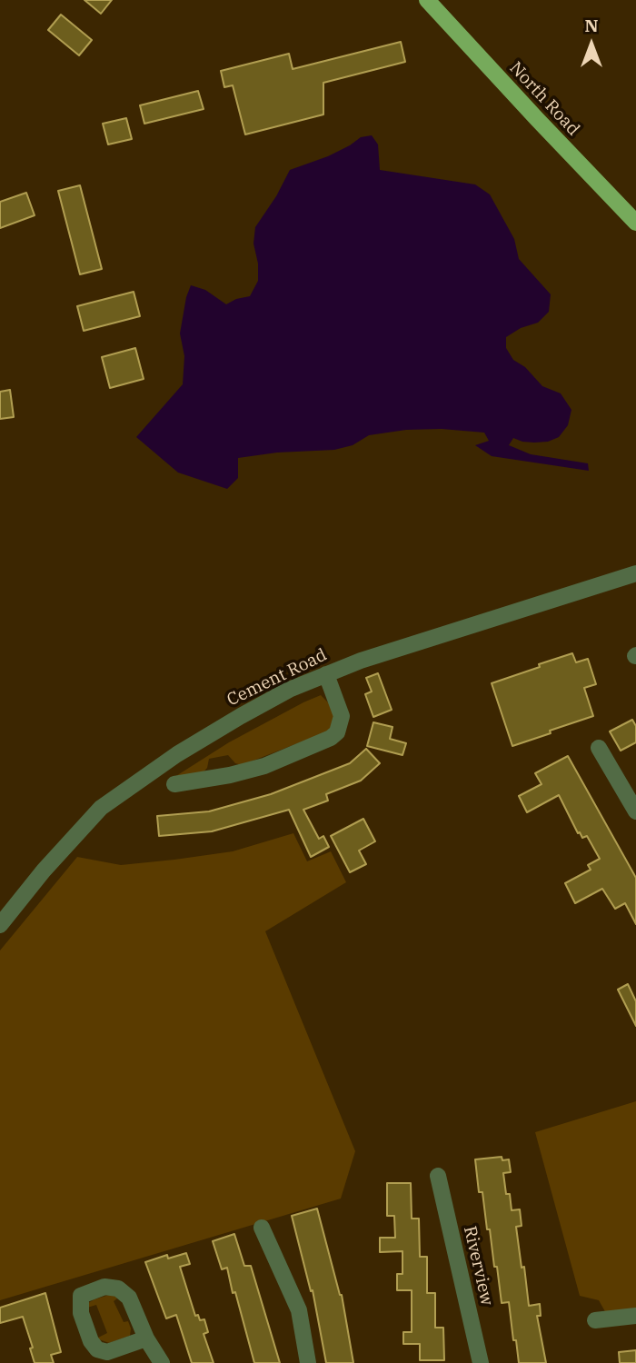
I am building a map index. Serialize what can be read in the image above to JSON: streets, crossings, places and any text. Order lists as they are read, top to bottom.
{
  "streets": {
    "main road": ["North Road"],
    "street": ["Cement Road", "Riverview"]
  },
  "north": "top"
}
